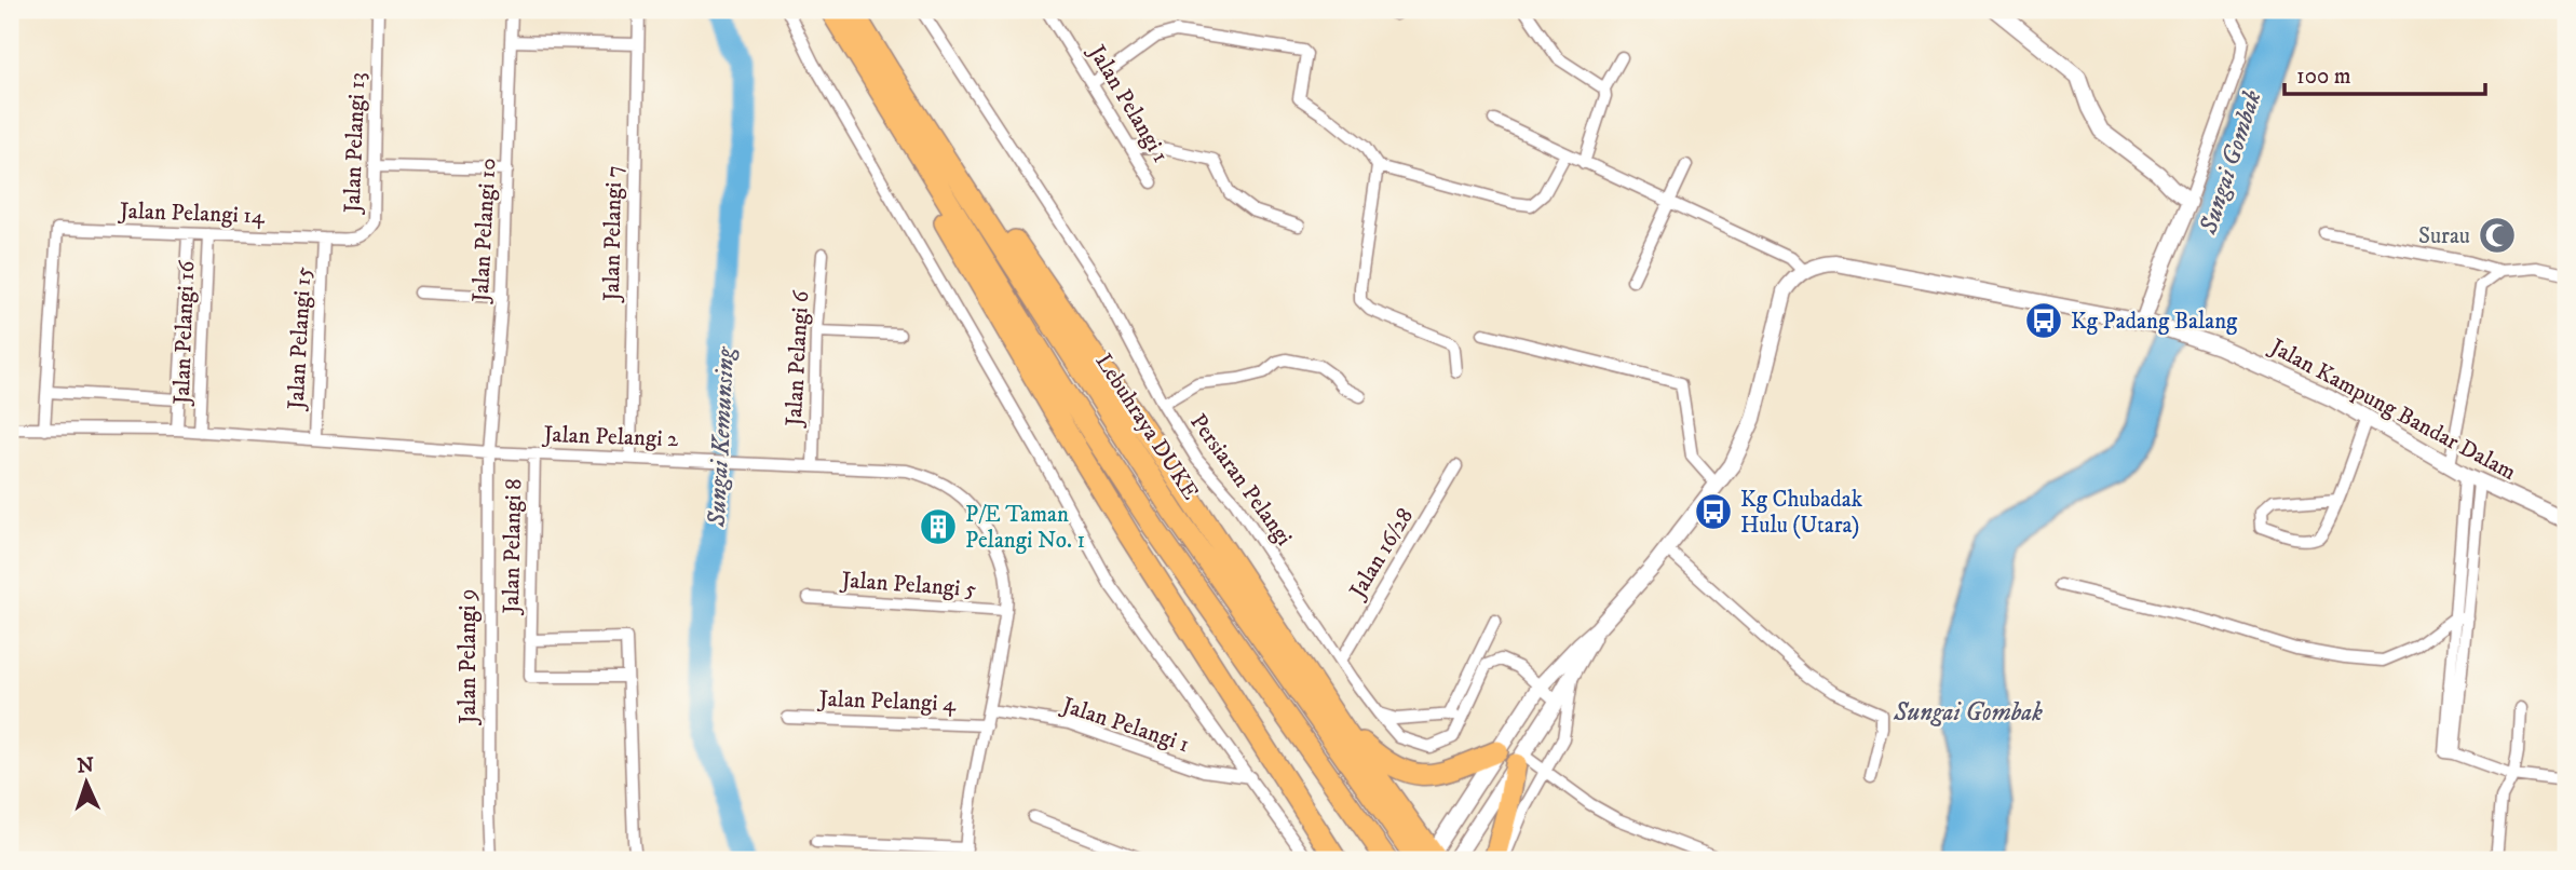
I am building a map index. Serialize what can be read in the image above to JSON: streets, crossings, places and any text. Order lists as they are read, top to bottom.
{
  "streets": {
    "highway": ["Lebuhraya DUKE"],
    "street": [
      "Jalan Pelangi 1",
      "Jalan Pelangi 13",
      "Jalan Pelangi 14",
      "Jalan Pelangi 10",
      "Jalan Pelangi 7",
      "Jalan Pelangi 16",
      "Jalan Pelangi 15",
      "Jalan Pelangi 6",
      "Jalan Kampung Bandar Dalam",
      "Jalan Pelangi 2",
      "Persiaran Pelangi",
      "Jalan Pelangi 8",
      "Jalan 16/28",
      "Jalan Pelangi 5",
      "Jalan Pelangi 9",
      "Jalan Pelangi 4"
    ]
  },
  "crossings": [
    ["Jalan Pelangi 1", "Jalan Pelangi 2"],
    ["Jalan Pelangi 13", "Jalan Pelangi 14"],
    ["Jalan Pelangi 13", "Jalan Pelangi 15"],
    ["Jalan Pelangi 14", "Jalan Pelangi 16"],
    ["Jalan Pelangi 14", "Jalan Pelangi 15"],
    ["Jalan Pelangi 10", "Jalan Pelangi 2"],
    ["Jalan Pelangi 10", "Jalan Pelangi 9"],
    ["Jalan Pelangi 7", "Jalan Pelangi 2"],
    ["Jalan Pelangi 16", "Jalan Pelangi 2"],
    ["Jalan Pelangi 15", "Jalan Pelangi 2"],
    ["Jalan Pelangi 6", "Jalan Pelangi 2"],
    ["Jalan Pelangi 2", "Jalan Pelangi 8"],
    ["Jalan Pelangi 2", "Jalan Pelangi 5"],
    ["Jalan Pelangi 2", "Jalan Pelangi 9"],
    ["Jalan Pelangi 2", "Jalan Pelangi 4"],
    ["Persiaran Pelangi", "Jalan 16/28"]
  ],
  "water": ["Sungai Gombak", "Sungai Kemunsing"],
  "places": {
    "mosque": ["Surau"],
    "bus stop": ["Kg Padang Balang", "Kg Chubadak Hulu (Utara)"],
    "building": ["P/E Taman Pelangi No. 1"]
  },
  "scale_bar": "100 m",
  "north": "top"
}
